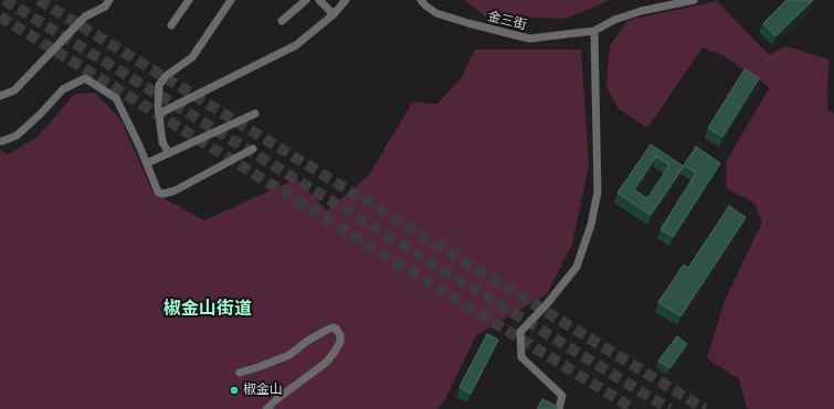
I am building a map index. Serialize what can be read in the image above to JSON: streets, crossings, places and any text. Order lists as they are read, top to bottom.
{
  "streets": {
    "street": ["金三街"]
  },
  "districts": ["椒金山街道"],
  "places": ["椒金山"]
}
